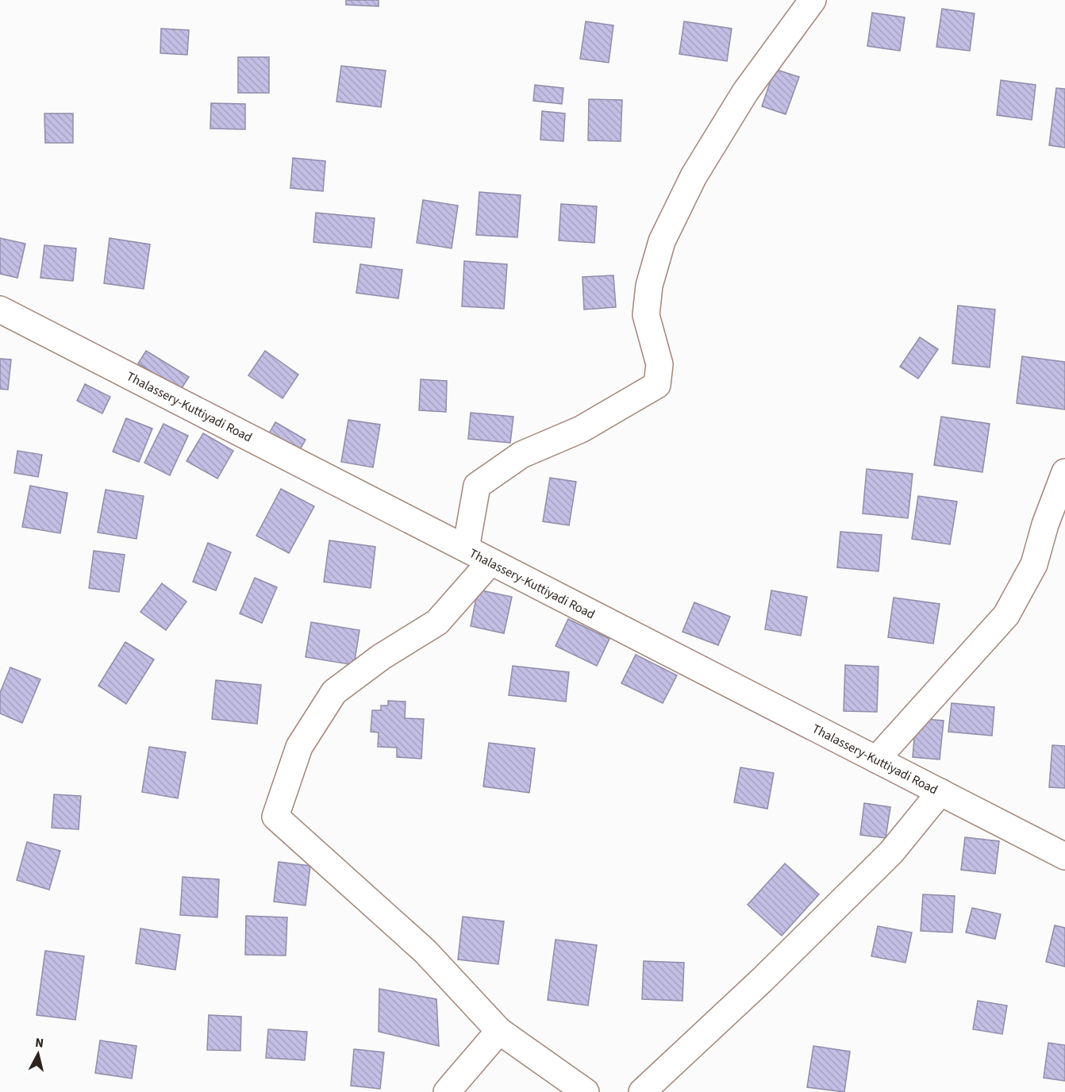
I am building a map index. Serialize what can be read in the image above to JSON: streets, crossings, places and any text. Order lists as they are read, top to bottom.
{
  "streets": {
    "street": ["Thalassery-Kuttiyadi Road"]
  },
  "north": "top"
}
